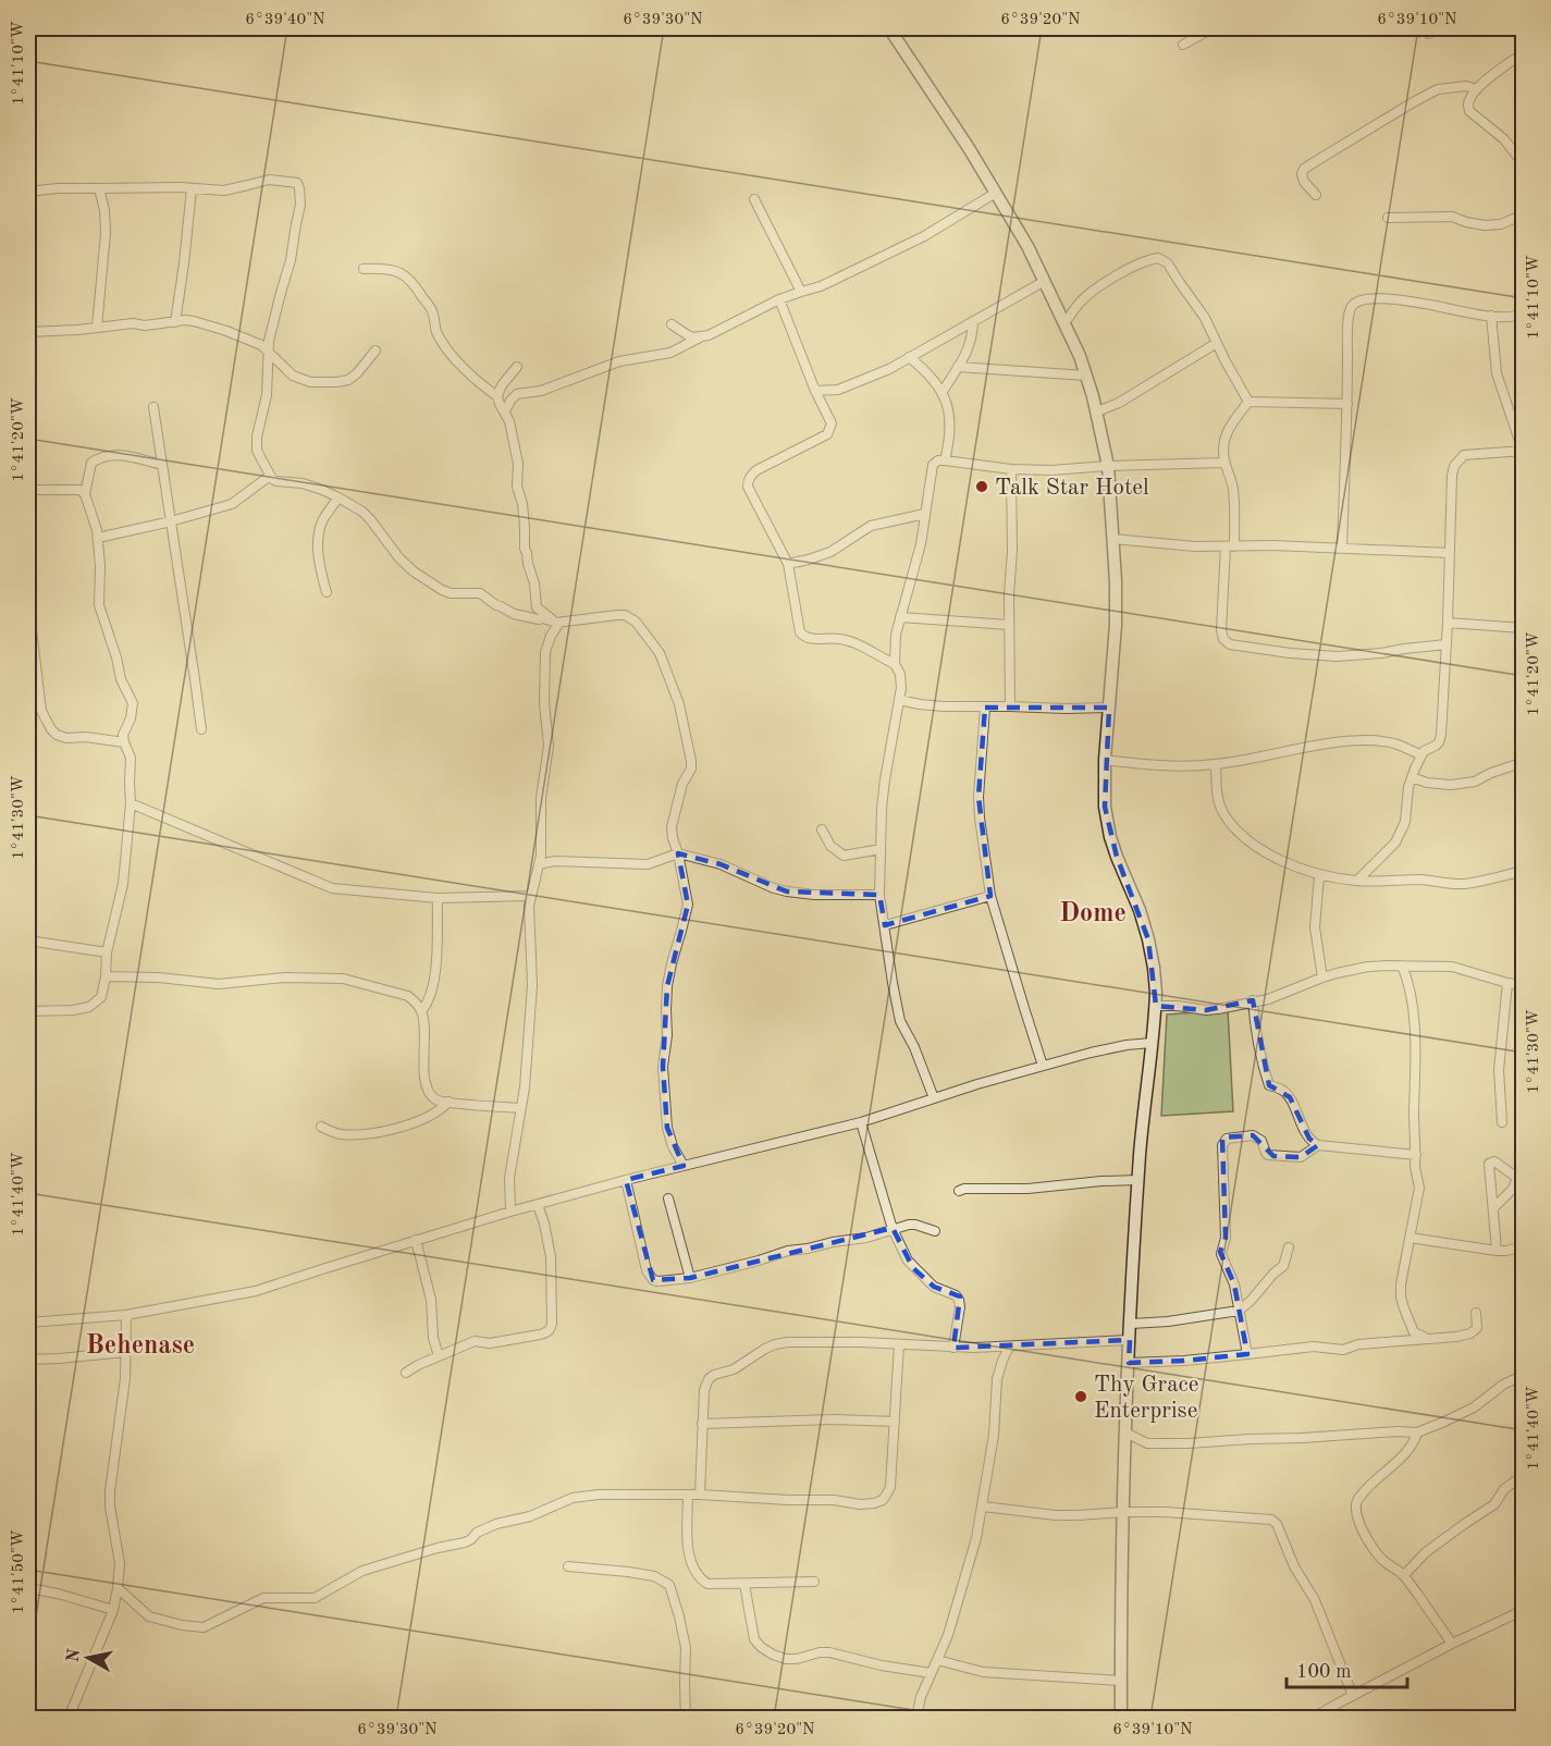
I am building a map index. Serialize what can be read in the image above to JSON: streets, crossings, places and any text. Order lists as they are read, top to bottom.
{
  "districts": ["Dome", "Behenase"],
  "places": ["Talk Star Hotel", "Thy Grace Enterprise"],
  "scale_bar": "100 m",
  "north": "left",
  "coordinates": [
    "6°39'40\"N",
    "6°39'30\"N",
    "6°39'20\"N",
    "6°39'10\"N",
    "1°41'10\"W",
    "1°41'20\"W",
    "1°41'30\"W",
    "1°41'40\"W",
    "1°41'50\"W"
  ]
}
